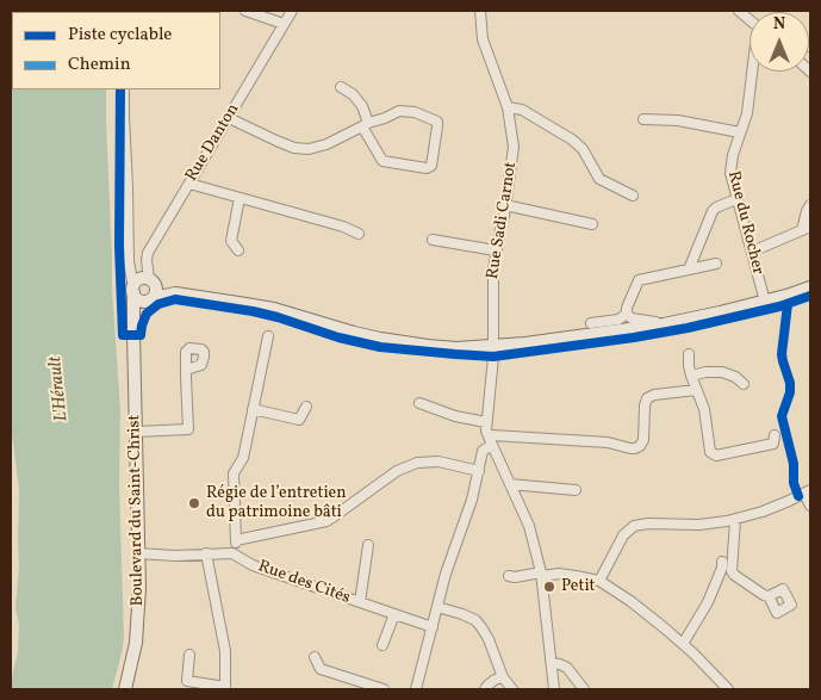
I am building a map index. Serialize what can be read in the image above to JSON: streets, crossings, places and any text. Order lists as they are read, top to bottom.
{
  "streets": {
    "street": [
      "Rue Danton",
      "Rue Sadi Carnot",
      "Rue du Rocher",
      "Boulevard du Saint-Christ",
      "Rue des Cités"
    ]
  },
  "crossings": [
    ["Rue Danton", "Boulevard du Saint-Christ"],
    ["Boulevard du Saint-Christ", "Rue des Cités"]
  ],
  "water": ["L'Hérault"],
  "places": ["Régie de l’entretien du patrimoine bâti", "Petit"],
  "legend": ["Piste cyclable", "Chemin"],
  "north": "top"
}
